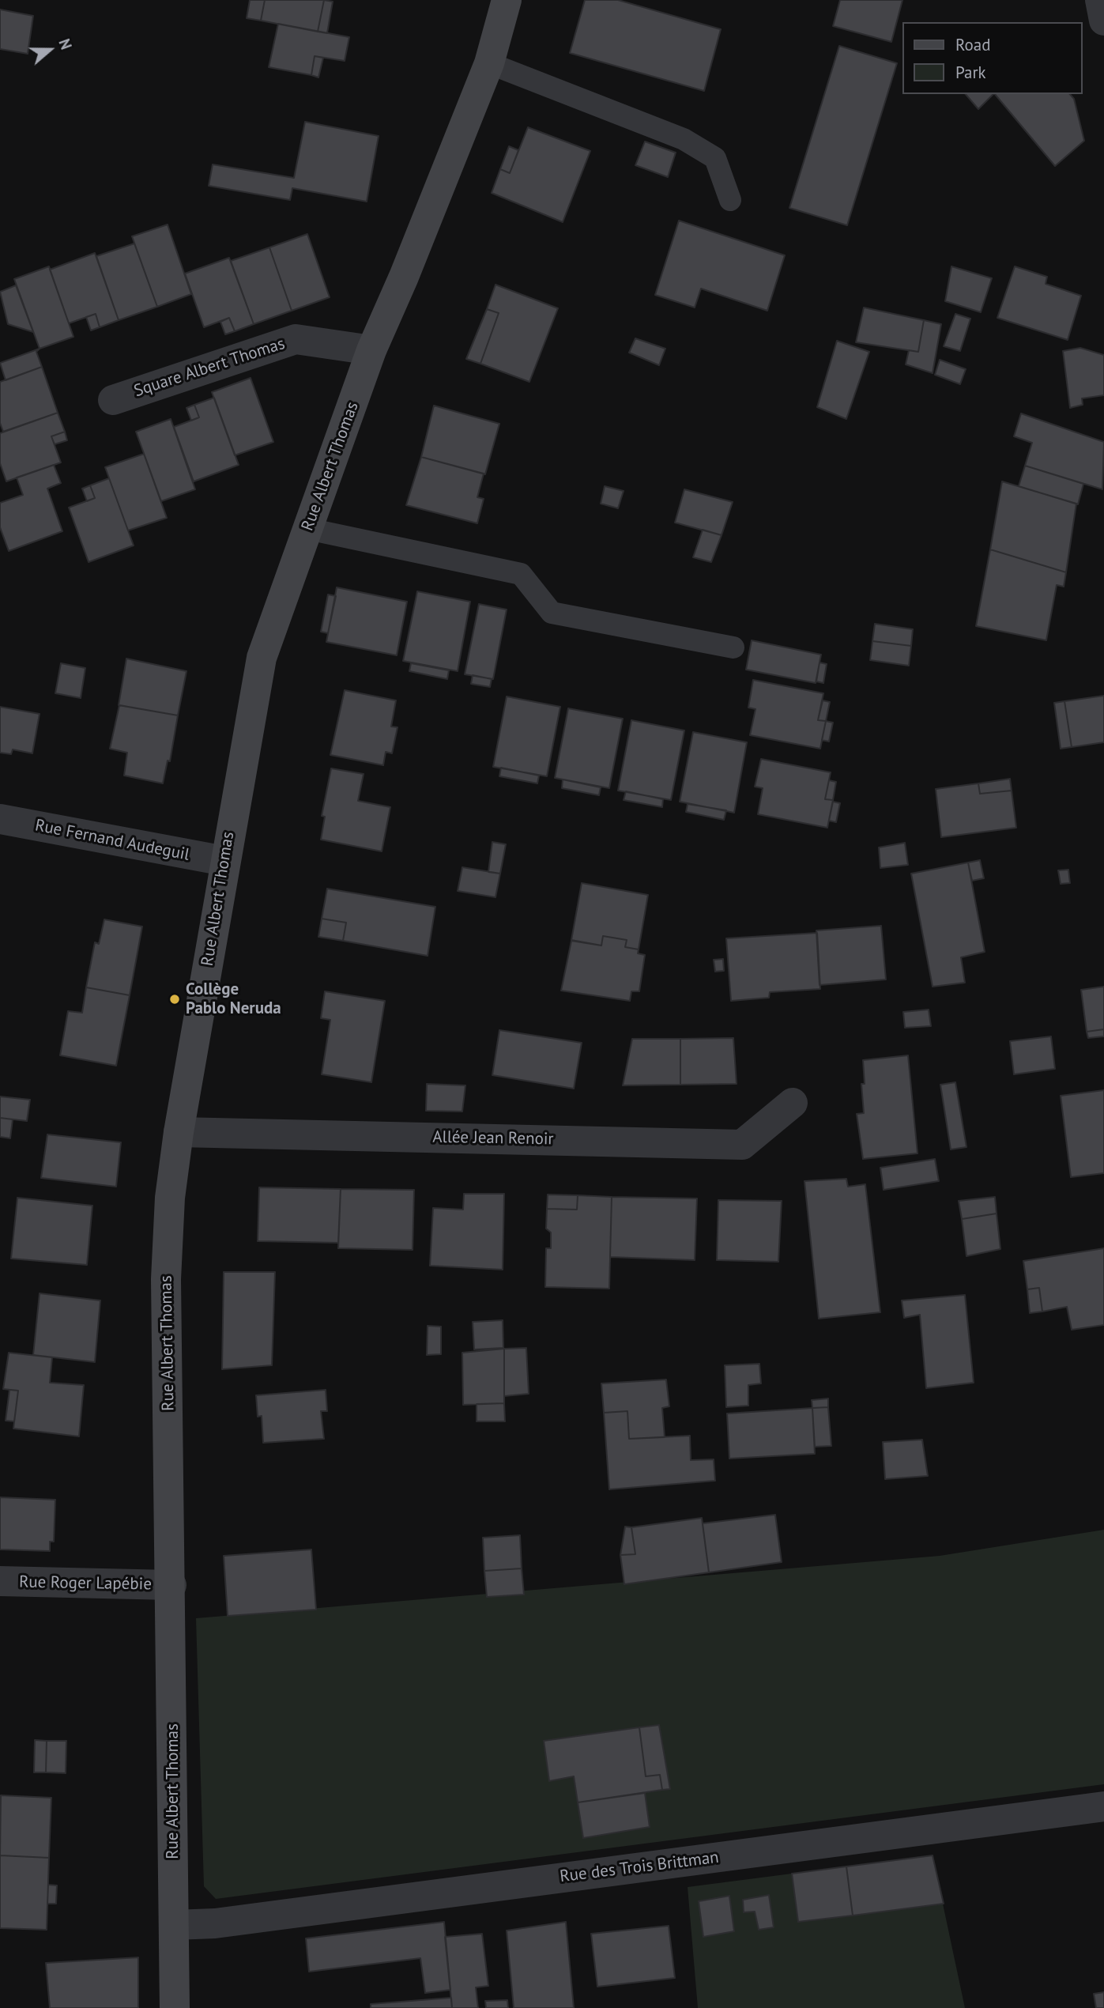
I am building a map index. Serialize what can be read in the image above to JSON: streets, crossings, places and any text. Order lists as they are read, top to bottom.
{
  "streets": {
    "street": [
      "Square Albert Thomas",
      "Rue Albert Thomas",
      "Rue Fernand Audeguil",
      "Allée Jean Renoir",
      "Rue Roger Lapébie",
      "Rue des Trois Brittman"
    ]
  },
  "crossings": [
    ["Square Albert Thomas", "Rue Albert Thomas"],
    ["Rue Albert Thomas", "Rue Fernand Audeguil"],
    ["Rue Albert Thomas", "Allée Jean Renoir"],
    ["Rue Albert Thomas", "Rue Roger Lapébie"],
    ["Rue Albert Thomas", "Rue des Trois Brittman"]
  ],
  "places": ["Collège Pablo Neruda"],
  "legend": ["Road", "Park"],
  "north": "right"
}
